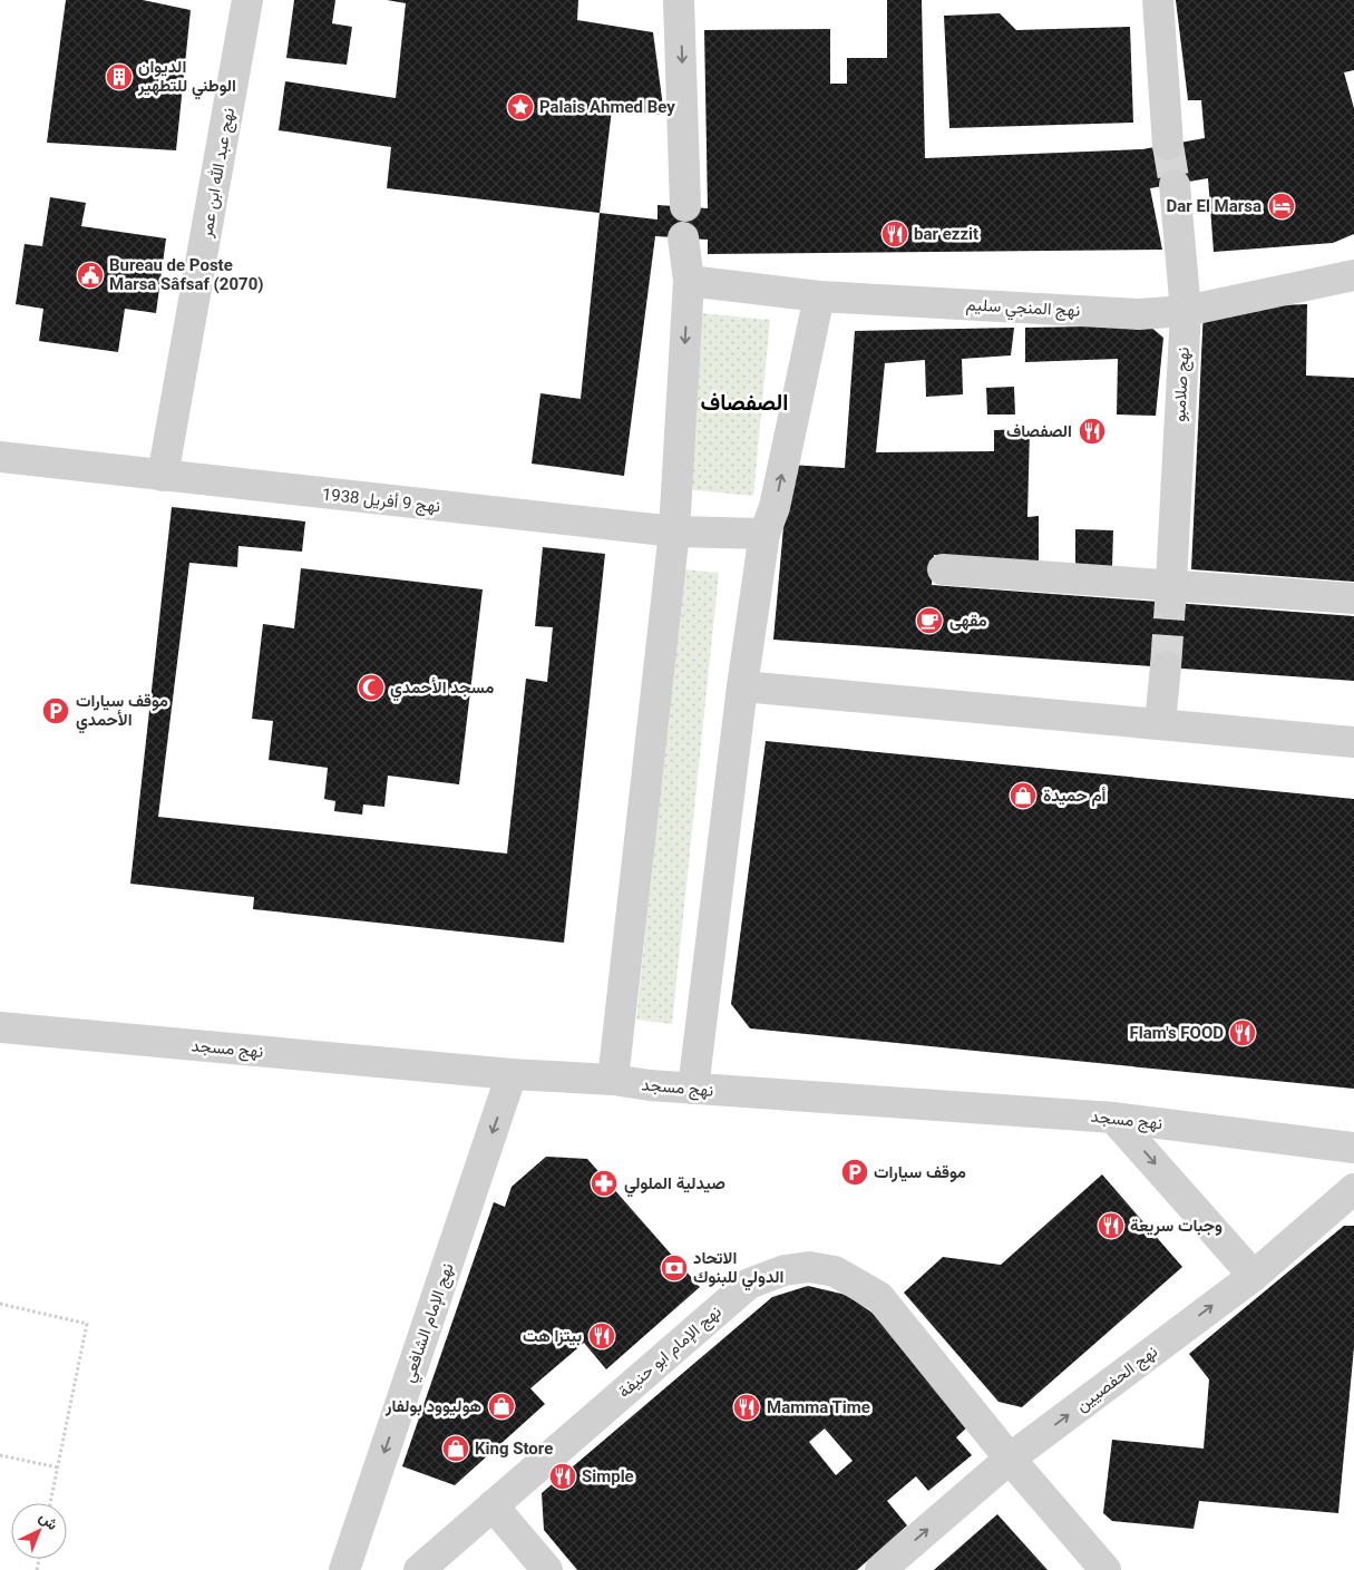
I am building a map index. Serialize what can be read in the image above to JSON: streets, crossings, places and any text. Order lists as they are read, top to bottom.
{
  "streets": {
    "street": [
      "نهج عبد الله ابن عمر",
      "نهج المنجي سليم",
      "نهج صلامبو",
      "نهج 9 أفريل 1938",
      "نهج مسجد",
      "نهج الإمام الشافعي",
      "نهج الإمام ابو حنيفة",
      "نهج الحفصيين"
    ]
  },
  "crossings": [
    ["نهج عبد الله ابن عمر", "نهج 9 أفريل 1938"],
    ["نهج المنجي سليم", "نهج صلامبو"],
    ["نهج مسجد", "نهج الإمام الشافعي"],
    ["نهج الإمام ابو حنيفة", "نهج الحفصيين"]
  ],
  "one_way": ["نهج الإمام الشافعي", "نهج الحفصيين"],
  "districts": ["الصفصاف"],
  "places": {
    "building": ["الديوان الوطني للتطهير"],
    "place": ["Palais Ahmed Bey"],
    "hotel": ["Dar El Marsa"],
    "restaurant": [
      "bar ezzit",
      "الصفصاف",
      "Flam's FOOD",
      "وجبات سريعة",
      "بيتزا هت",
      "Mamma Time",
      "Simple"
    ],
    "public building": ["Bureau de Poste Marsa Sâfsaf (2070)"],
    "cafe": ["مقهى"],
    "mosque": ["مسجد الأحمدي"],
    "parking": ["موقف سيارات الأحمدي", "موقف سيارات"],
    "shop": ["أم حميدة", "هوليوود بولفار", "King Store"],
    "pharmacy": ["صيدلية الملولي"],
    "bank": ["الاتحاد الدولي للبنوك"]
  },
  "north": "top right"
}
